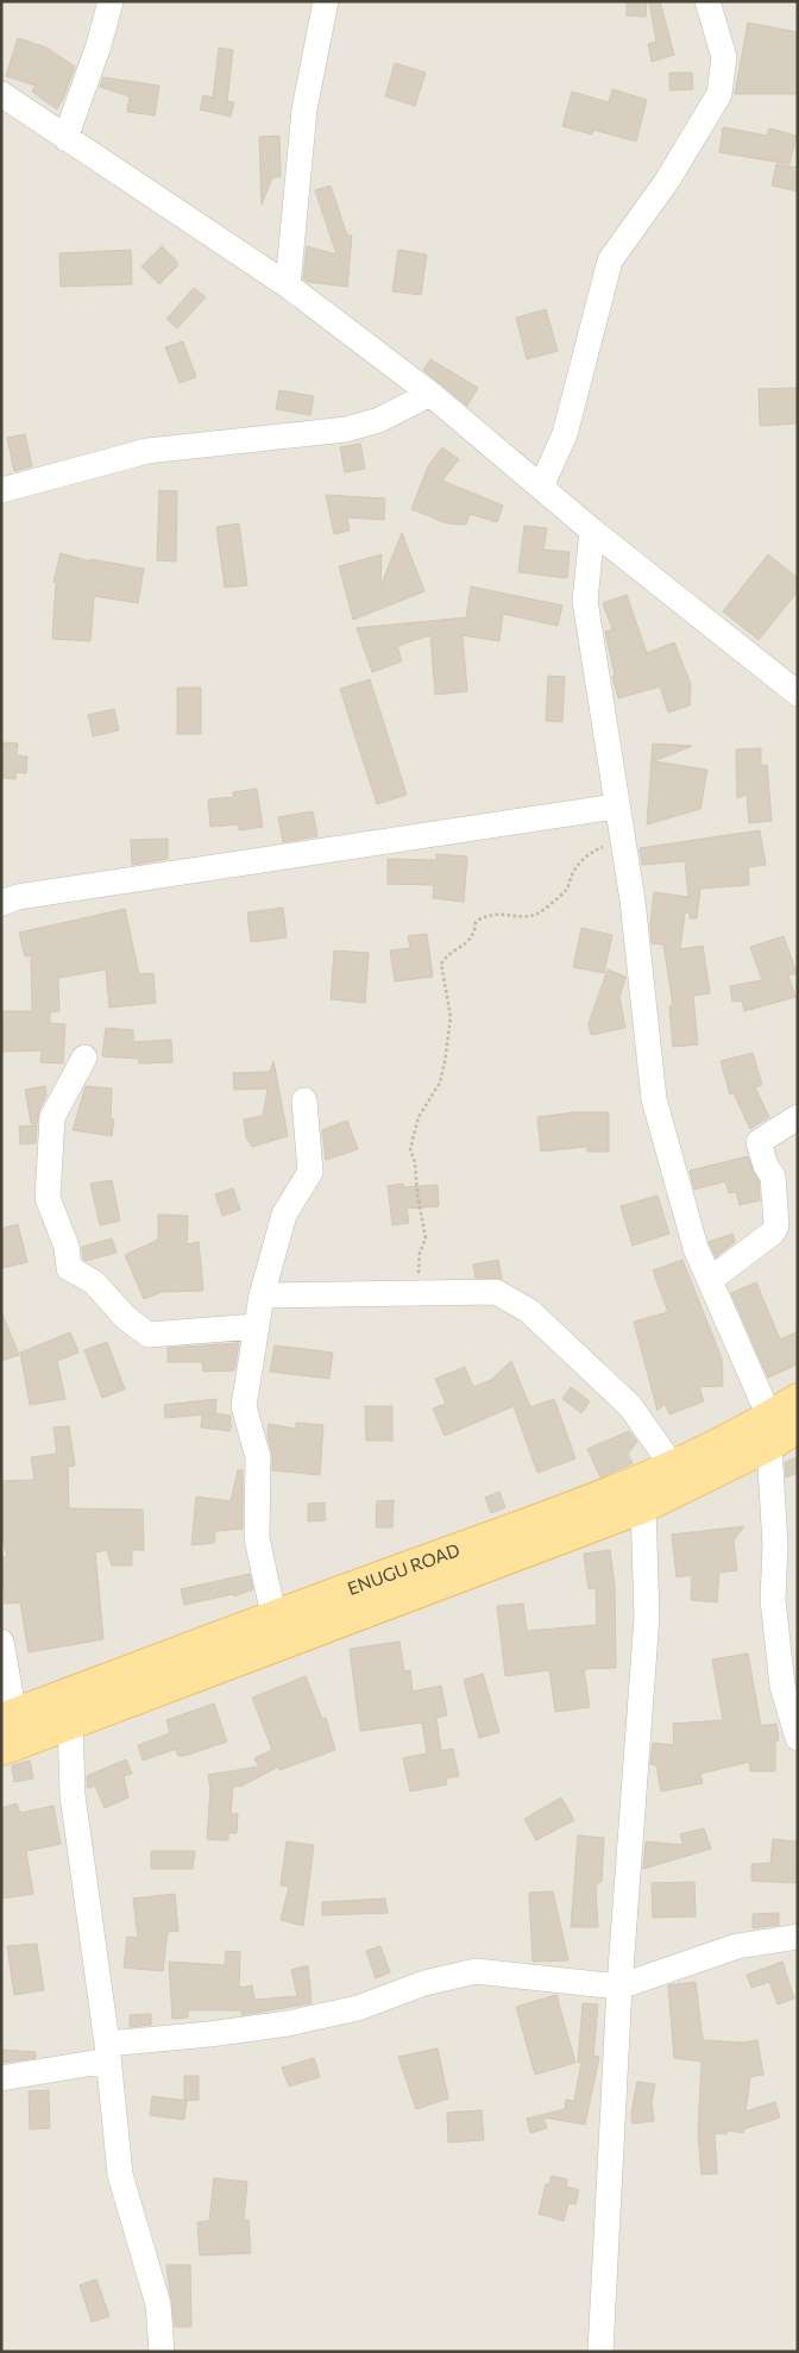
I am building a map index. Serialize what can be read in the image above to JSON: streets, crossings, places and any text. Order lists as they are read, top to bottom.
{
  "streets": {
    "main road": ["ENUGU ROAD"]
  }
}
